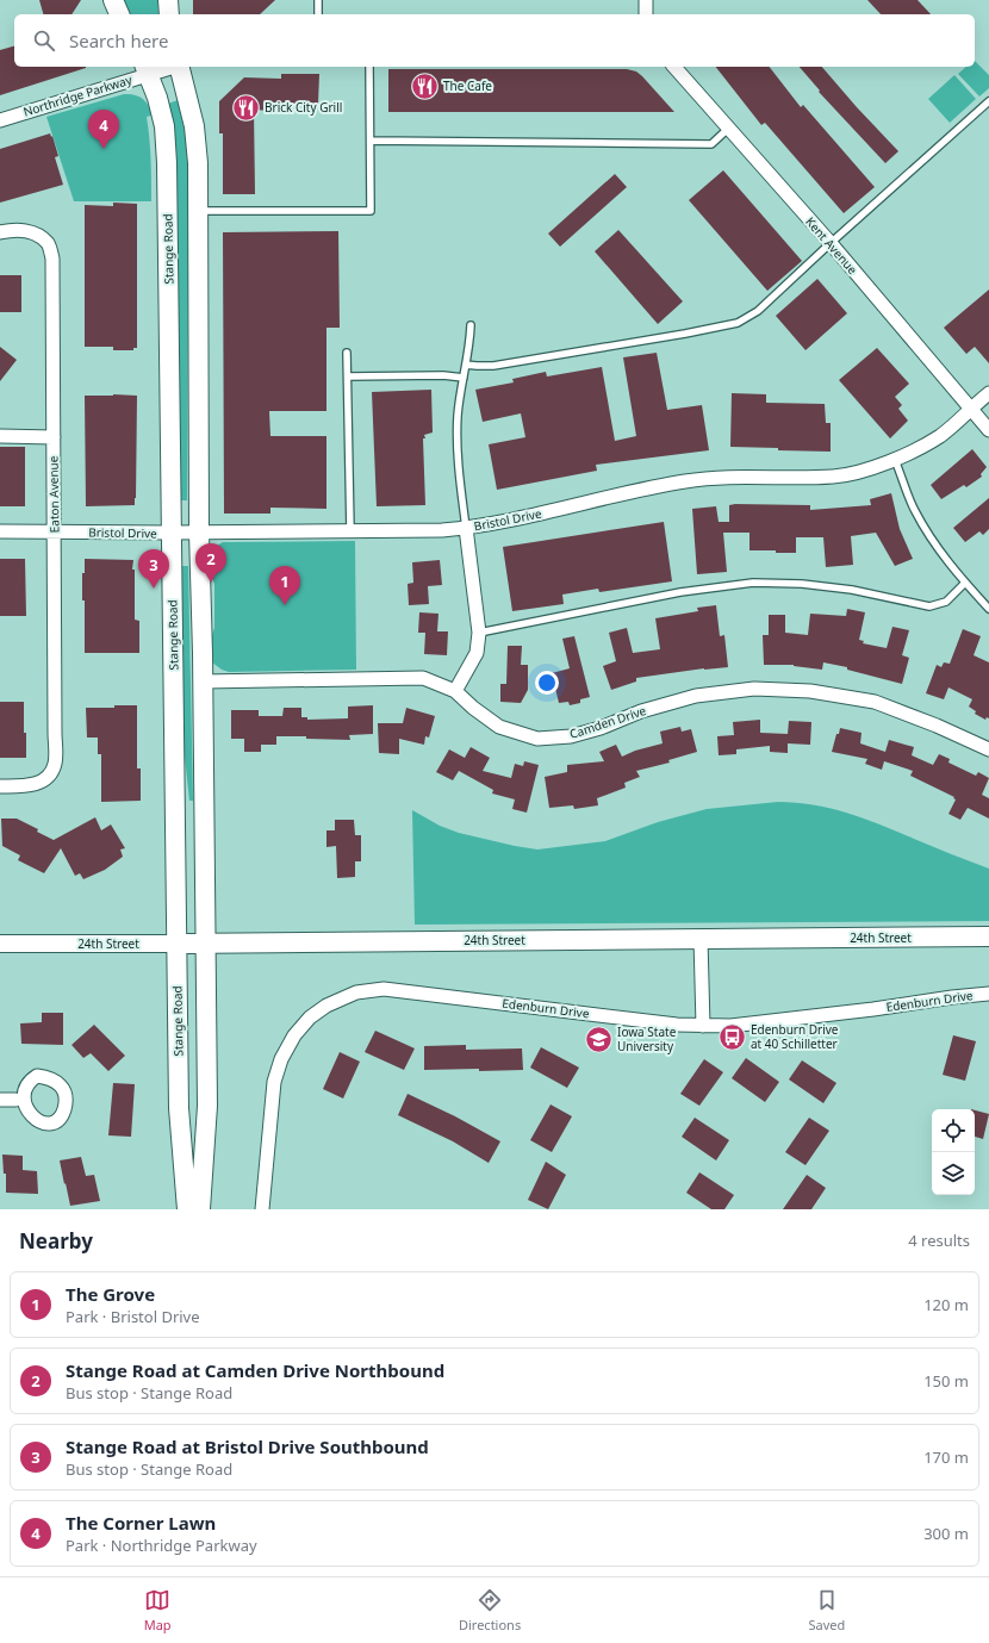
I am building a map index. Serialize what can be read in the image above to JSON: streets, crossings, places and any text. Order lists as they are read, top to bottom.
{
  "streets": {
    "main road": ["Stange Road", "24th Street"],
    "street": [
      "Northridge Parkway",
      "Kent Avenue",
      "Eaton Avenue",
      "Bristol Drive",
      "Camden Drive",
      "Edenburn Drive"
    ]
  },
  "crossings": [
    ["Northridge Parkway", "Stange Road"],
    ["Kent Avenue", "Bristol Drive"],
    ["Stange Road", "Bristol Drive"],
    ["Stange Road", "24th Street"],
    ["Eaton Avenue", "Bristol Drive"]
  ],
  "places": {
    "restaurant": ["The Cafe", "Brick City Grill"],
    "bus stop": ["Edenburn Drive at 40 Schilletter"],
    "school or university": ["Iowa State University"]
  },
  "page": {
    "search": "Search here",
    "pins": [
      "4",
      "2",
      "3",
      "1"
    ],
    "heading": ["Nearby", "4 results"],
    "list": [
      {
        "mark": "1",
        "name": "The Grove",
        "note": "Park · Bristol Drive",
        "value": "120 m"
      },
      {
        "mark": "2",
        "name": "Stange Road at Camden Drive Northbound",
        "note": "Bus stop · Stange Road",
        "value": "150 m"
      },
      {
        "mark": "3",
        "name": "Stange Road at Bristol Drive Southbound",
        "note": "Bus stop · Stange Road",
        "value": "170 m"
      },
      {
        "mark": "4",
        "name": "The Corner Lawn",
        "note": "Park · Northridge Parkway",
        "value": "300 m"
      }
    ],
    "nav": ["Map", "Directions", "Saved"]
  }
}
